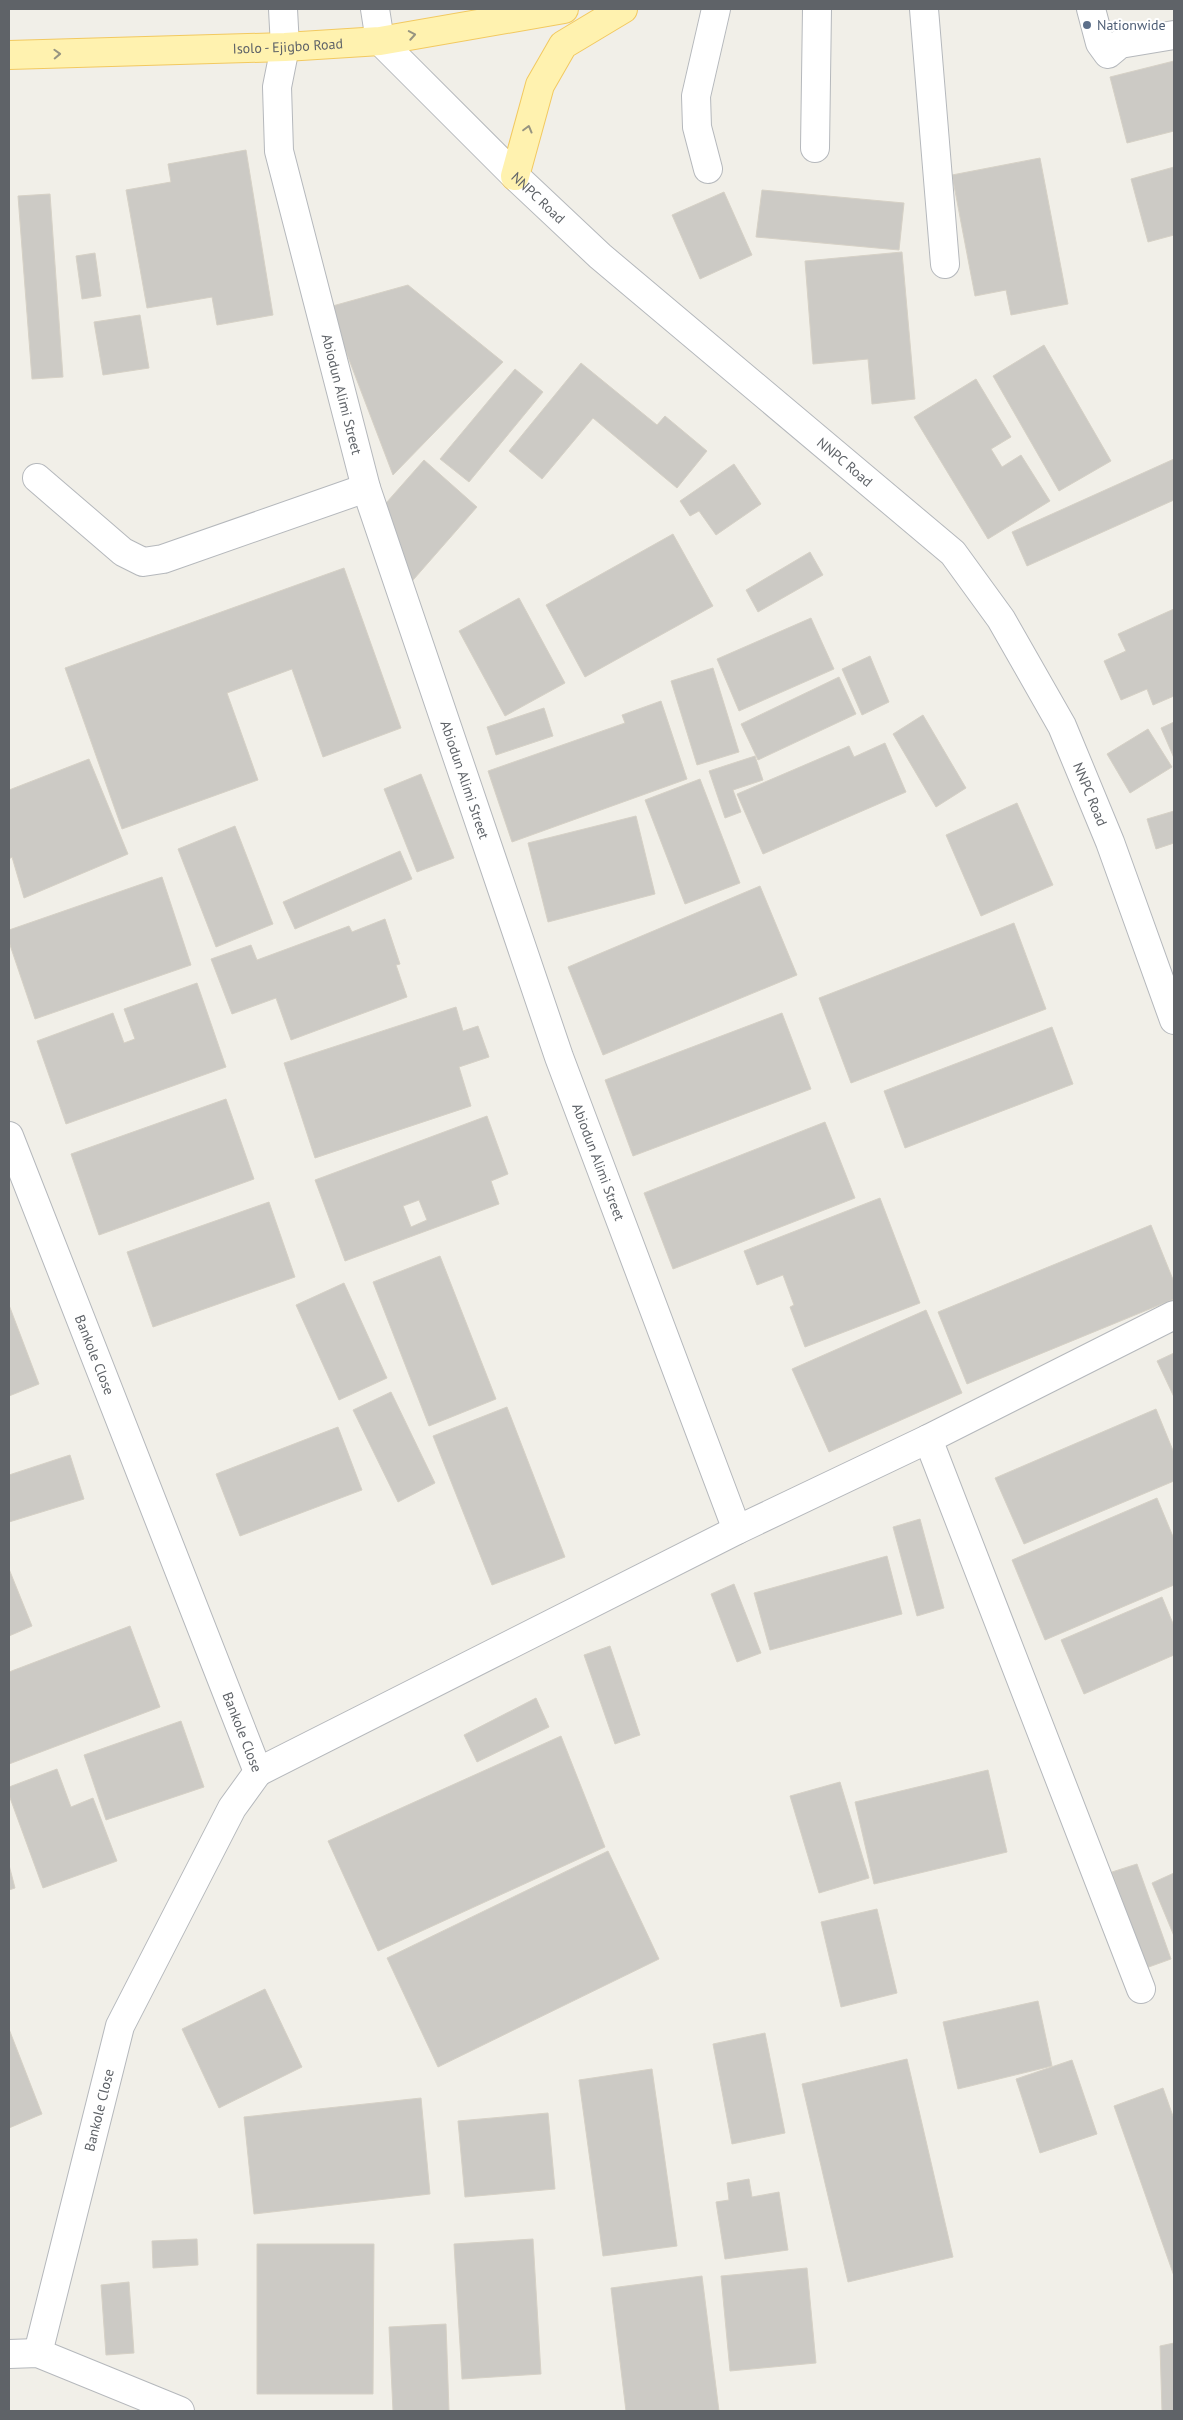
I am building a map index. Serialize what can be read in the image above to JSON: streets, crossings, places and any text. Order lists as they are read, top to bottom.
{
  "streets": {
    "main road": ["Isolo - Ejigbo Road"],
    "street": ["NNPC Road", "Abiodun Alimi Street", "Bankole Close"]
  },
  "crossings": [
    ["Isolo - Ejigbo Road", "NNPC Road"],
    ["Isolo - Ejigbo Road", "Abiodun Alimi Street"]
  ],
  "one_way": ["Isolo - Ejigbo Road"],
  "places": ["Nationwide"]
}
